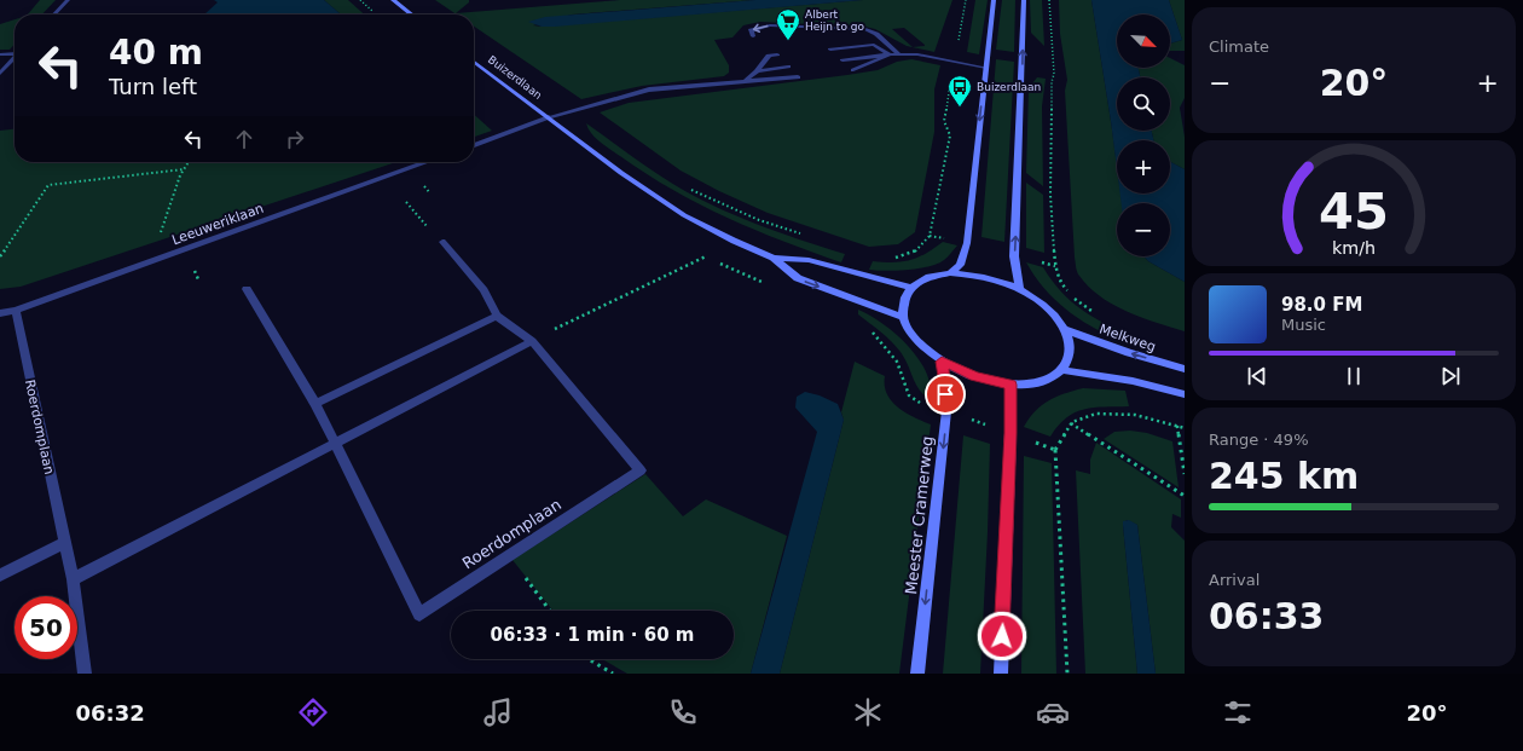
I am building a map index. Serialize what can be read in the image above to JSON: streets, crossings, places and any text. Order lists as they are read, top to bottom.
{
  "streets": {
    "main road": ["Buizerdlaan", "Melkweg", "Meester Cramerweg"],
    "street": ["Leeuweriklaan", "Roerdomplaan"]
  },
  "crossings": [
    ["Buizerdlaan", "Melkweg"],
    ["Buizerdlaan", "Meester Cramerweg"],
    ["Leeuweriklaan", "Roerdomplaan"],
    ["Melkweg", "Meester Cramerweg"]
  ],
  "places": {
    "supermarket": ["Albert Heijn to go"],
    "bus stop": ["Buizerdlaan"]
  },
  "north": "bottom right",
  "page": {
    "tile": [
      "Climate",
      ["Range · 49%", "245 km"],
      ["Arrival", "06:33"]
    ],
    "map_buttons": ["+", "−"],
    "turn": ["40 m", "Turn left"],
    "heat": ["−", "20°", "+"],
    "song": ["98.0 FM", "Music"],
    "limit": "50",
    "trip": "06:33 · 1 min · 60 m",
    "tabs": ["06:32", "20°"],
    "gauge": ["45", "km/h"]
  }
}
